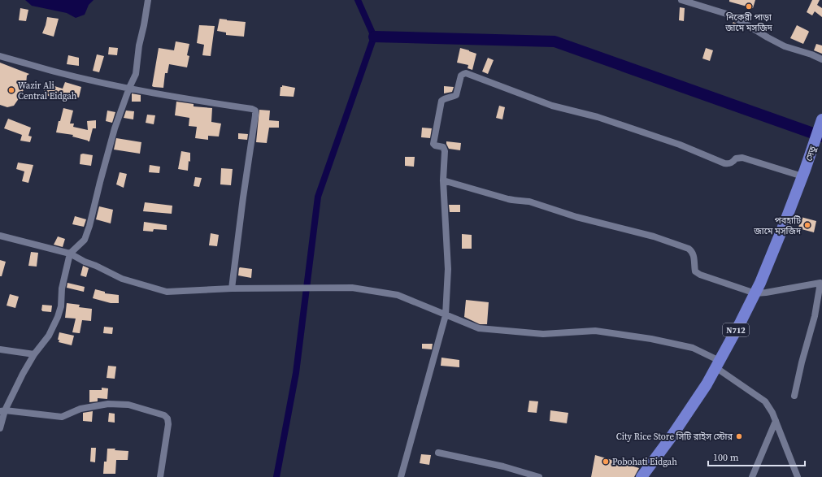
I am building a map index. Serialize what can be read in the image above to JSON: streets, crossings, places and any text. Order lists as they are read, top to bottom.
{
  "streets": {
    "highway": ["সেতু", "N712"]
  },
  "crossings": [
    ["সেতু", "N712"]
  ],
  "places": [
    "নিকেরী পাড়া জামে মসজিদ",
    "Wazir Ali Central Eidgah",
    "পবহাটি জামে মসজিদ",
    "City Rice Store সিটি রাইস স্টোর",
    "Pobohati Eidgah"
  ],
  "scale_bar": "100 m"
}
